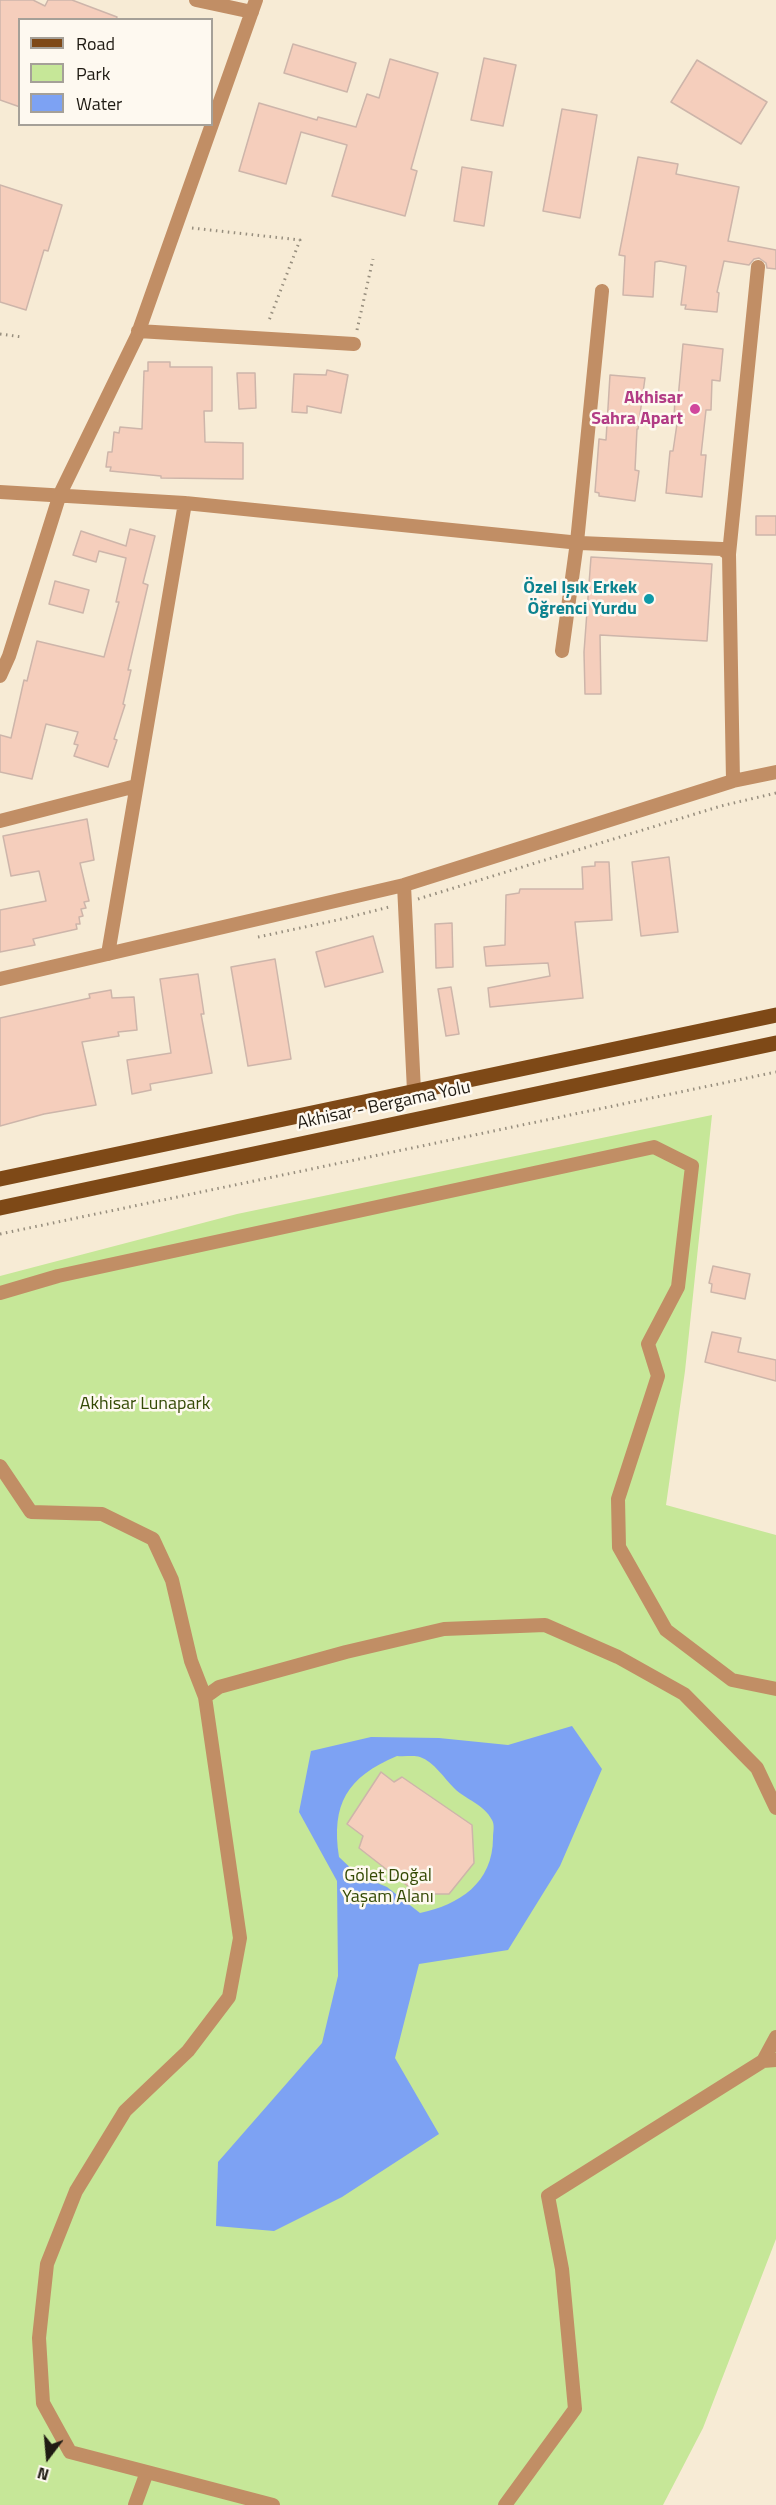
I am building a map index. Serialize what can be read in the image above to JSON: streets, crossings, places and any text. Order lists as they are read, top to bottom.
{
  "streets": {
    "main road": ["Akhisar - Bergama Yolu"]
  },
  "parks": ["Akhisar Lunapark", "Gölet Doğal Yaşam Alanı"],
  "places": ["Akhisar Sahra Apart", "Özel Işık Erkek Öğrenci Yurdu"],
  "legend": ["Road", "Park", "Water"],
  "north": "bottom"
}
